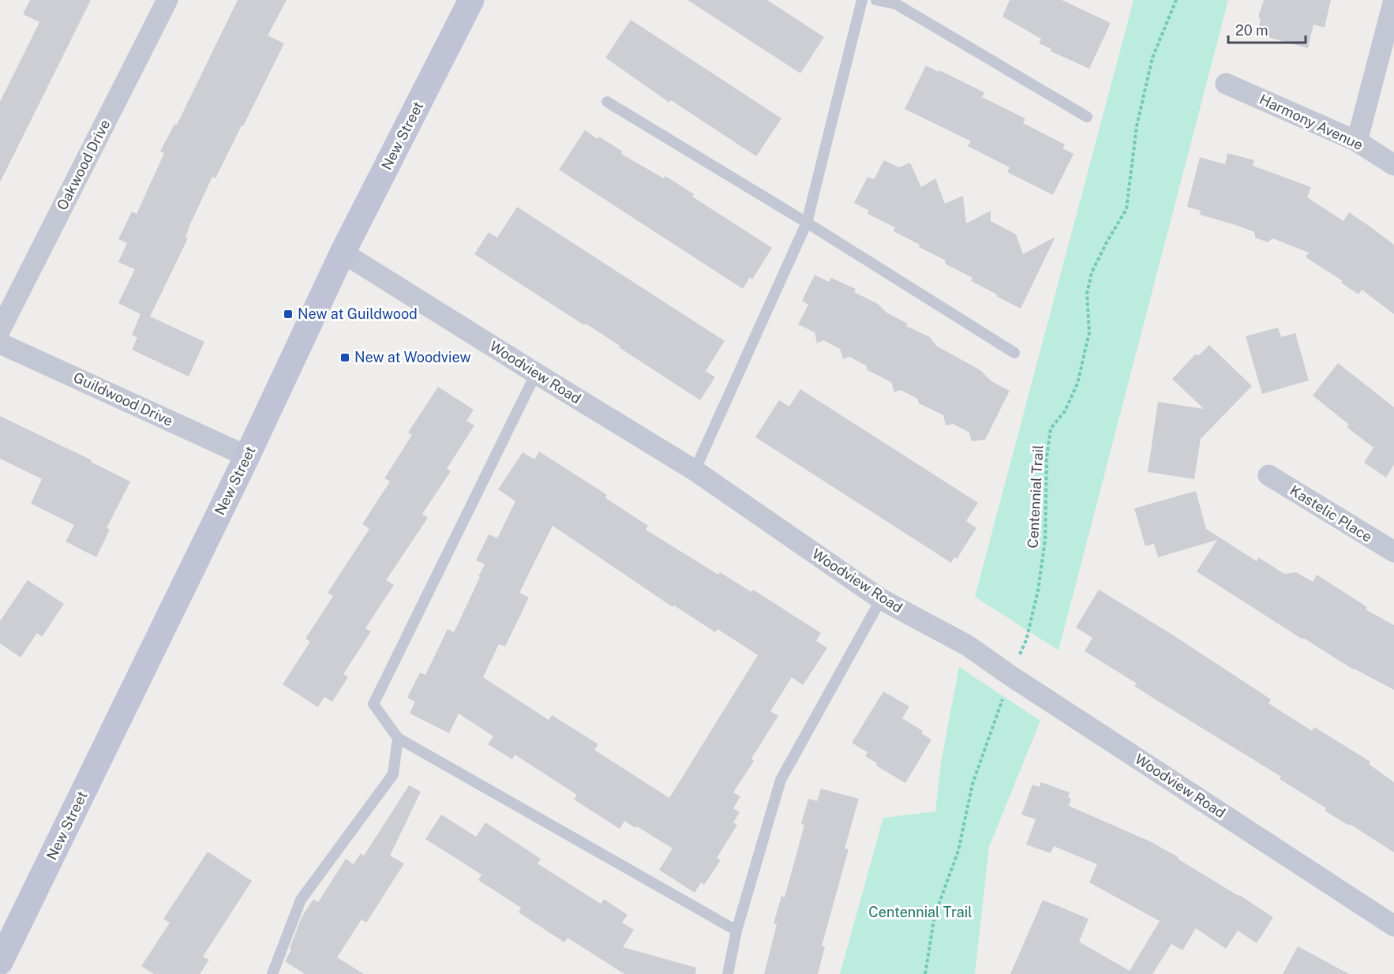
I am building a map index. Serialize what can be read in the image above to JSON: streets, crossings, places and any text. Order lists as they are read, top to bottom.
{
  "streets": {
    "main road": ["New Street"],
    "street": [
      "Harmony Avenue",
      "Oakwood Drive",
      "Woodview Road",
      "Guildwood Drive",
      "Kastelic Place"
    ],
    "path": ["Centennial Trail"]
  },
  "crossings": [
    ["New Street", "Woodview Road"],
    ["New Street", "Guildwood Drive"],
    ["Woodview Road", "Centennial Trail"]
  ],
  "parks": ["Centennial Trail"],
  "places": {
    "transit": ["New at Guildwood", "New at Woodview"]
  },
  "scale_bar": "20 m"
}
